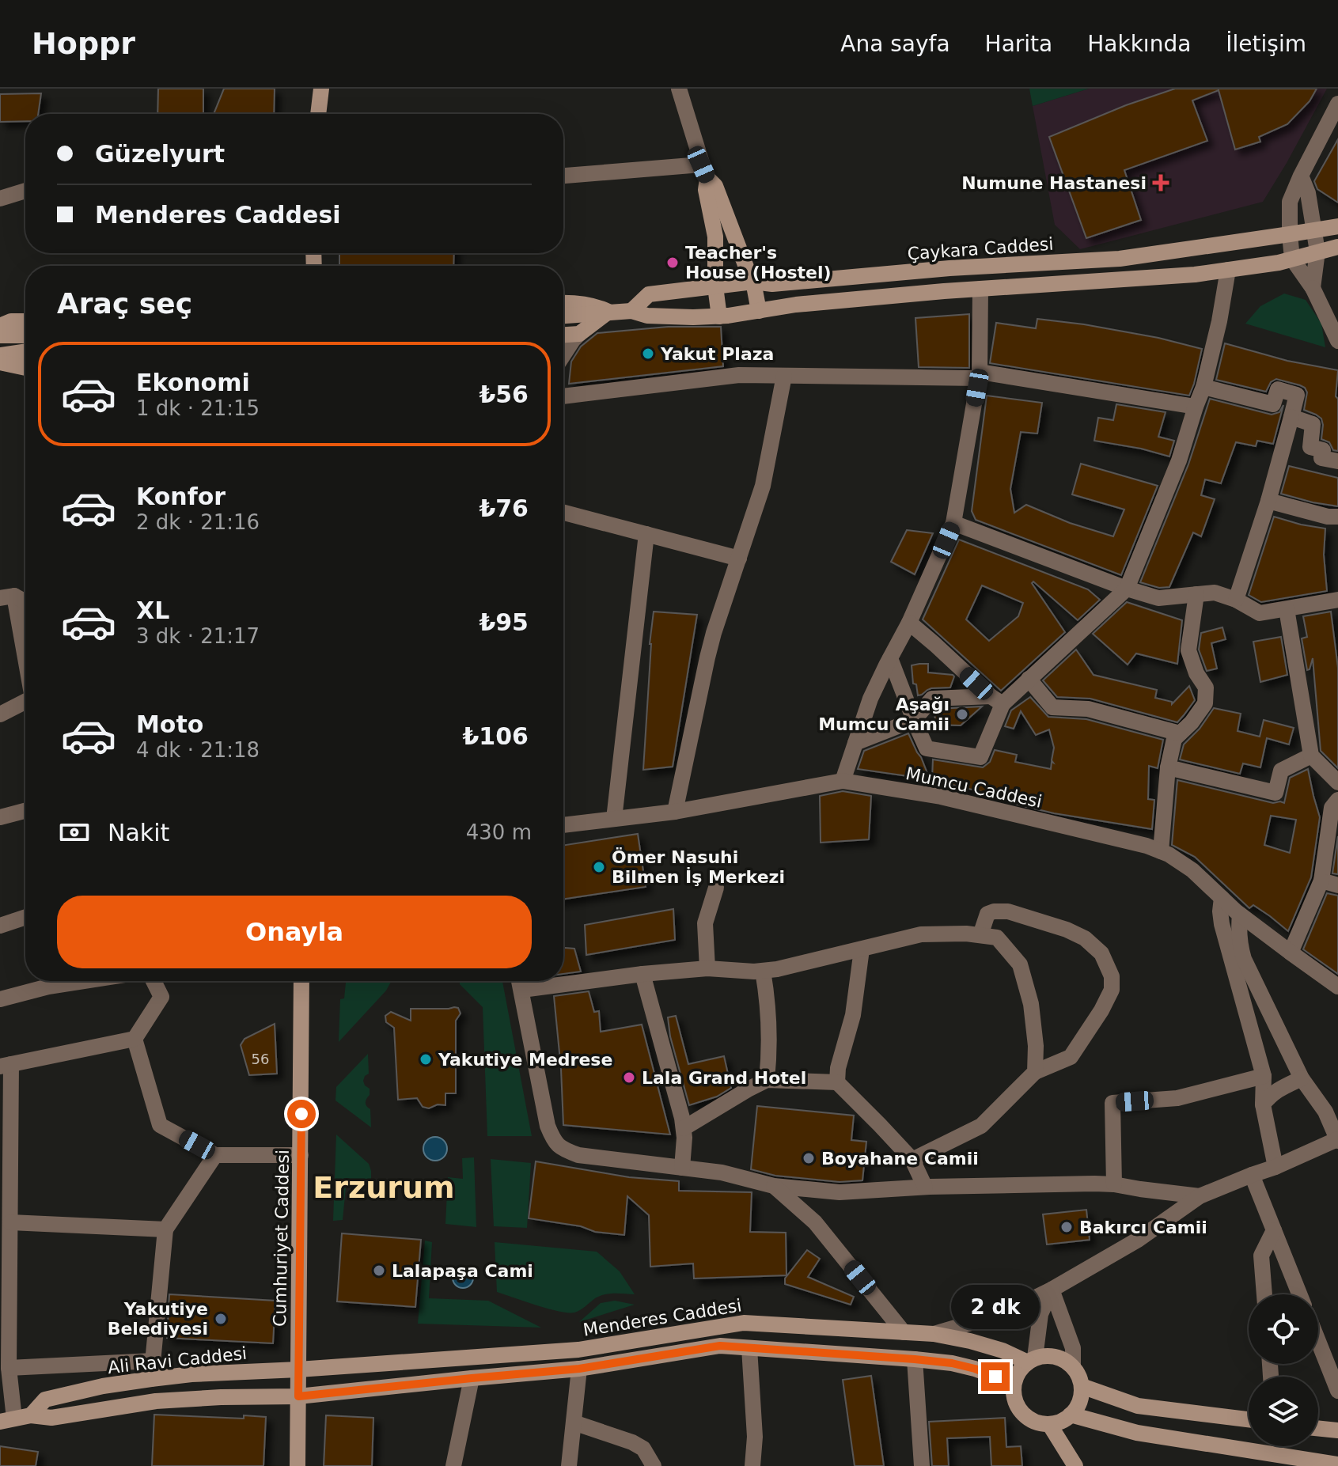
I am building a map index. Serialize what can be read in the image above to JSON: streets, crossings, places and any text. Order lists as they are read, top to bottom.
{
  "streets": {
    "main road": [
      "Çaykara Caddesi",
      "Cumhuriyet Caddesi",
      "Menderes Caddesi",
      "Ali Ravi Caddesi"
    ],
    "street": ["Mumcu Caddesi"]
  },
  "crossings": [
    ["Cumhuriyet Caddesi", "Menderes Caddesi"],
    ["Cumhuriyet Caddesi", "Ali Ravi Caddesi"],
    ["Menderes Caddesi", "Ali Ravi Caddesi"]
  ],
  "districts": ["Erzurum"],
  "places": {
    "health": ["Numune Hastanesi"],
    "other": [
      "Teacher's House (Hostel)",
      "Yakut Plaza",
      "Aşağı Mumcu Camii",
      "Ömer Nasuhi Bilmen İş Merkezi",
      "Yakutiye Medrese",
      "Lala Grand Hotel",
      "Boyahane Camii",
      "Bakırcı Camii",
      "Lalapaşa Cami",
      "Yakutiye Belediyesi"
    ]
  },
  "house_numbers": ["56"],
  "page": {
    "header": "Hoppr",
    "nav": [
      "Ana sayfa",
      "Harita",
      "Hakkında",
      "İletişim"
    ],
    "banner": ["Güzelyurt", "Menderes Caddesi"],
    "heading": "Araç seç",
    "list": [
      {
        "name": "Ekonomi",
        "note": "1 dk · 21:15",
        "value": "₺56"
      },
      {
        "name": "Konfor",
        "note": "2 dk · 21:16",
        "value": "₺76"
      },
      {
        "name": "XL",
        "note": "3 dk · 21:17",
        "value": "₺95"
      },
      {
        "name": "Moto",
        "note": "4 dk · 21:18",
        "value": "₺106"
      }
    ],
    "pay": ["Nakit", "430 m"],
    "buttons": "Onayla",
    "bubble": "2 dk"
  }
}
